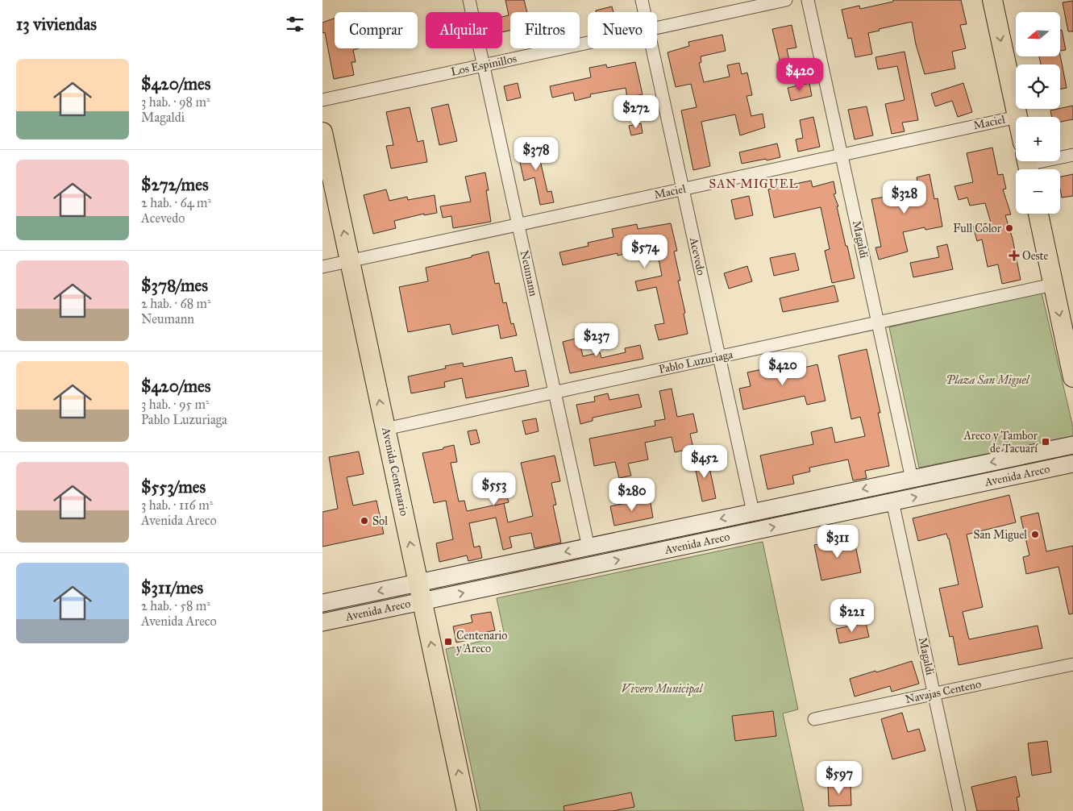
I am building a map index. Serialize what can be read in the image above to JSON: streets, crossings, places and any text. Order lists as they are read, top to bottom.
{
  "streets": {
    "main road": ["Avenida Centenario", "Avenida Areco"],
    "street": [
      "Los Espinillos",
      "Maciel",
      "Magaldi",
      "Acevedo",
      "Neumann",
      "Pablo Luzuriaga",
      "Navajas Centeno"
    ]
  },
  "crossings": [
    ["Los Espinillos", "Neumann"],
    ["Maciel", "Magaldi"],
    ["Maciel", "Acevedo"],
    ["Maciel", "Neumann"],
    ["Maciel", "Avenida Centenario"],
    ["Magaldi", "Pablo Luzuriaga"],
    ["Magaldi", "Avenida Areco"],
    ["Magaldi", "Navajas Centeno"],
    ["Acevedo", "Pablo Luzuriaga"],
    ["Acevedo", "Avenida Areco"],
    ["Neumann", "Pablo Luzuriaga"],
    ["Neumann", "Avenida Areco"],
    ["Pablo Luzuriaga", "Avenida Centenario"],
    ["Avenida Centenario", "Avenida Areco"]
  ],
  "one_way": ["Avenida Centenario"],
  "districts": ["SAN MIGUEL"],
  "parks": ["Plaza San Miguel", "Vivero Municipal"],
  "places": {
    "other": ["Full Color", "Sol", "San Miguel"],
    "health": ["Oeste"],
    "transit": ["Areco y Tambor de Tacuarí", "Centenario y Areco"]
  },
  "north": "left",
  "page": {
    "heading": "13 viviendas",
    "map_buttons": ["+", "−"],
    "chip": [
      "Comprar",
      "Alquilar",
      "Filtros",
      "Nuevo"
    ],
    "list": [
      {
        "name": "$420/mes",
        "note": "3 hab. · 98 m² · Magaldi"
      },
      {
        "name": "$272/mes",
        "note": "2 hab. · 64 m² · Acevedo"
      },
      {
        "name": "$378/mes",
        "note": "2 hab. · 68 m² · Neumann"
      },
      {
        "name": "$420/mes",
        "note": "3 hab. · 95 m² · Pablo Luzuriaga"
      },
      {
        "name": "$553/mes",
        "note": "3 hab. · 116 m² · Avenida Areco"
      },
      {
        "name": "$311/mes",
        "note": "2 hab. · 58 m² · Avenida Areco"
      }
    ],
    "price": [
      "$420",
      "$272",
      "$378",
      "$328",
      "$574",
      "$237",
      "$420",
      "$452",
      "$553",
      "$280",
      "$311",
      "$221",
      "$597"
    ]
  }
}
